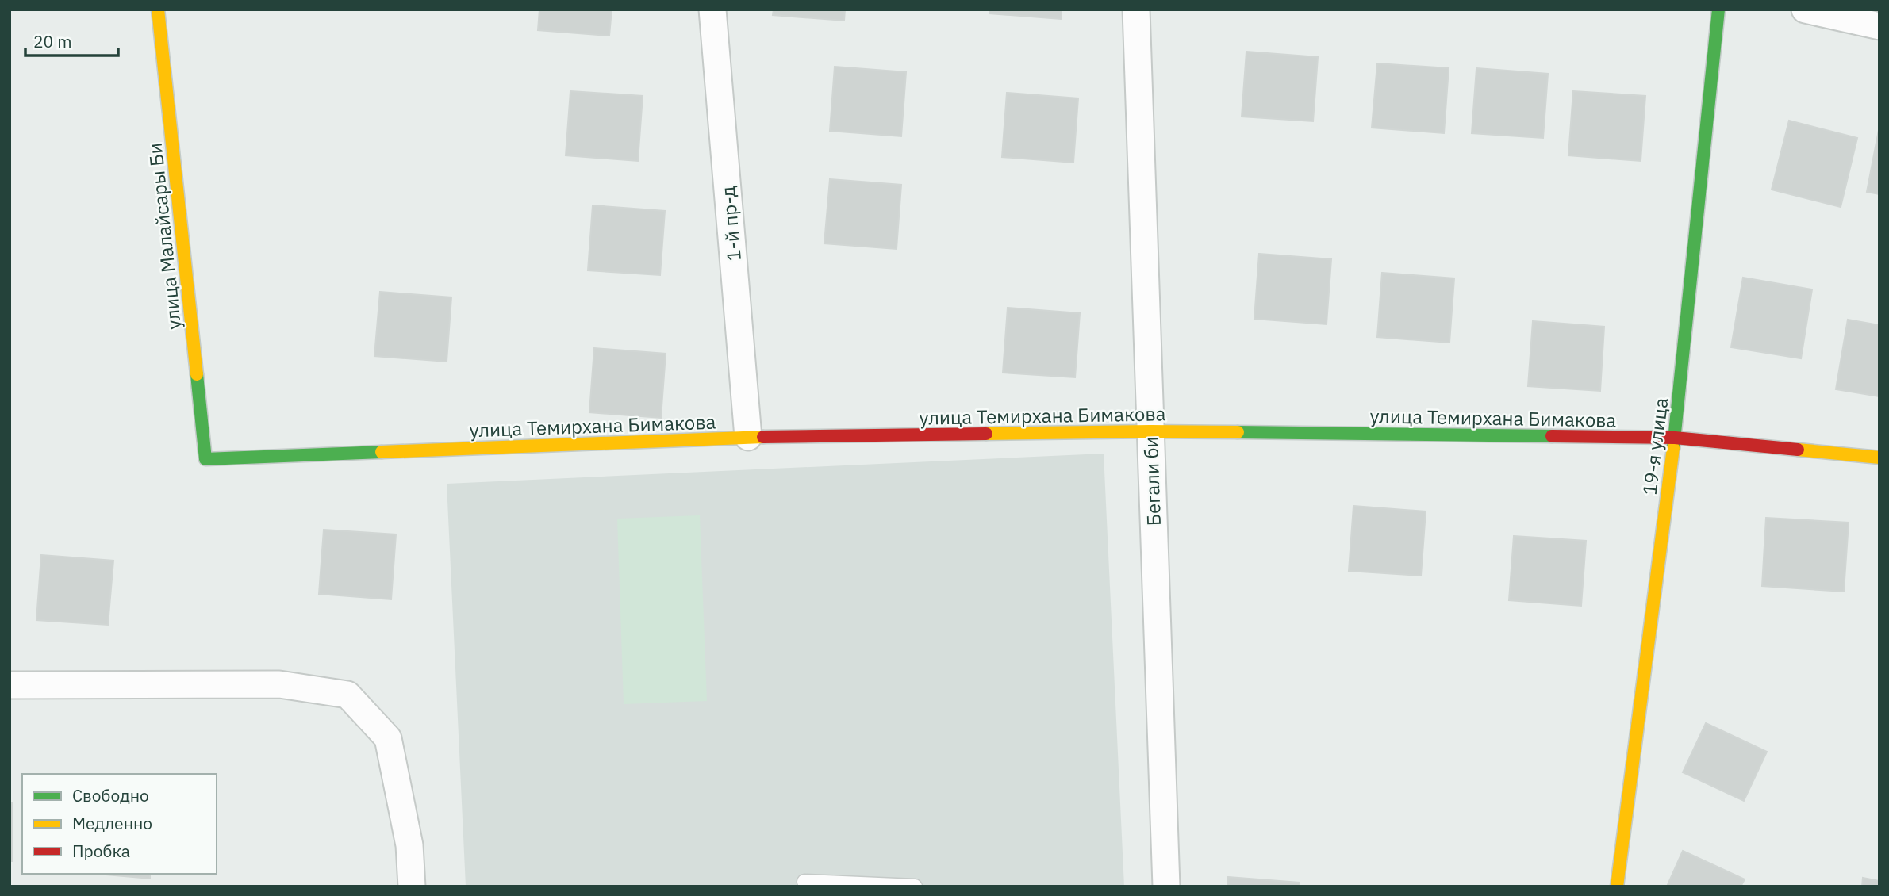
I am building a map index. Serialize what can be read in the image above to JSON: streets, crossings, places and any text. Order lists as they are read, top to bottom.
{
  "streets": {
    "street": [
      "1-й пр-д",
      "улица Малайcары Би",
      "улица Темирхана Бимакова",
      "19-я улица",
      "Бегали би"
    ]
  },
  "crossings": [
    ["1-й пр-д", "улица Темирхана Бимакова"],
    ["улица Малайcары Би", "улица Темирхана Бимакова"],
    ["улица Темирхана Бимакова", "19-я улица"],
    ["улица Темирхана Бимакова", "Бегали би"]
  ],
  "legend": ["Свободно", "Медленно", "Пробка"],
  "scale_bar": "20 m"
}
